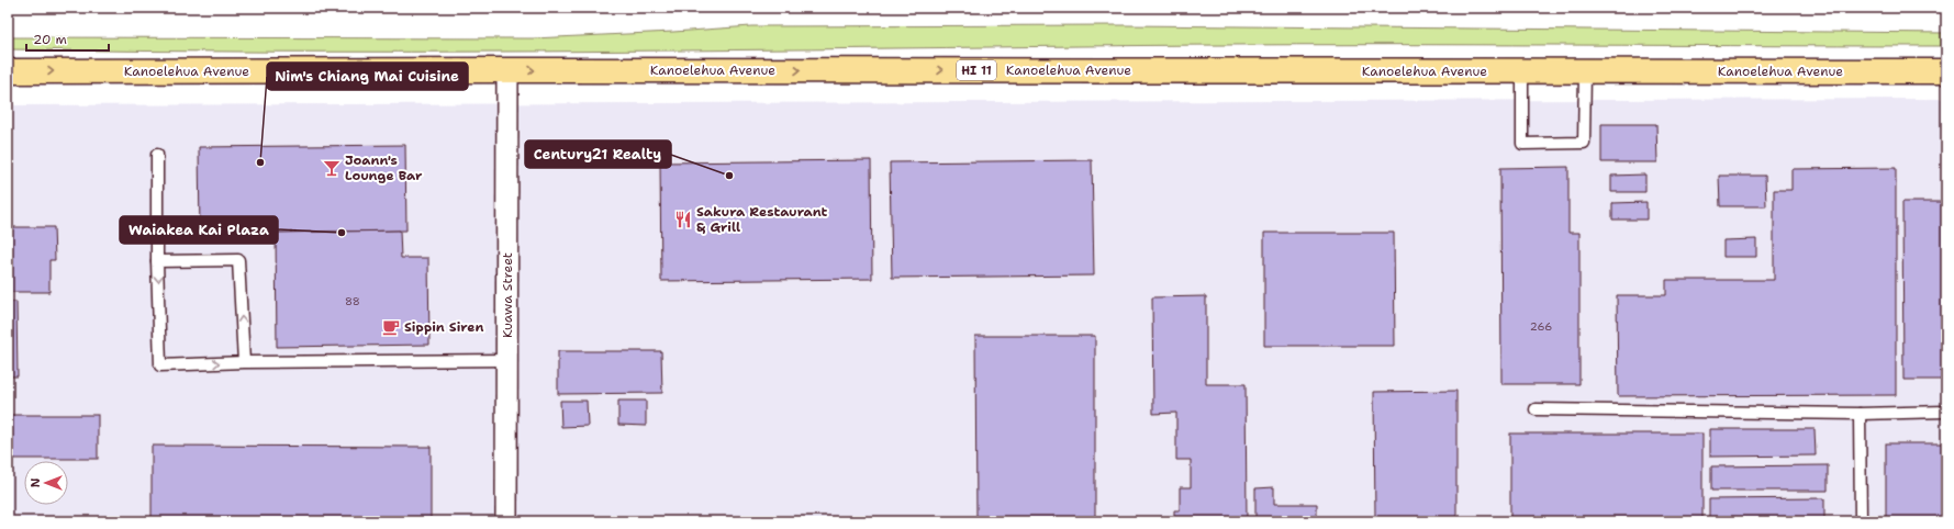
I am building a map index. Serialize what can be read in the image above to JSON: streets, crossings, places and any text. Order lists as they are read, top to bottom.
{
  "streets": {
    "highway": ["Kanoelehua Avenue", "HI 11"],
    "street": ["Kuawa Street"]
  },
  "crossings": [
    ["Kanoelehua Avenue", "Kuawa Street"]
  ],
  "one_way": ["Kanoelehua Avenue"],
  "places": {
    "other": ["Nim's Chiang Mai Cuisine", "Century21 Realty", "Waiakea Kai Plaza"],
    "bar": ["Joann's Lounge Bar"],
    "restaurant": ["Sakura Restaurant & Grill"],
    "cafe": ["Sippin Siren"]
  },
  "house_numbers": ["88", "266"],
  "scale_bar": "20 m",
  "north": "left"
}
